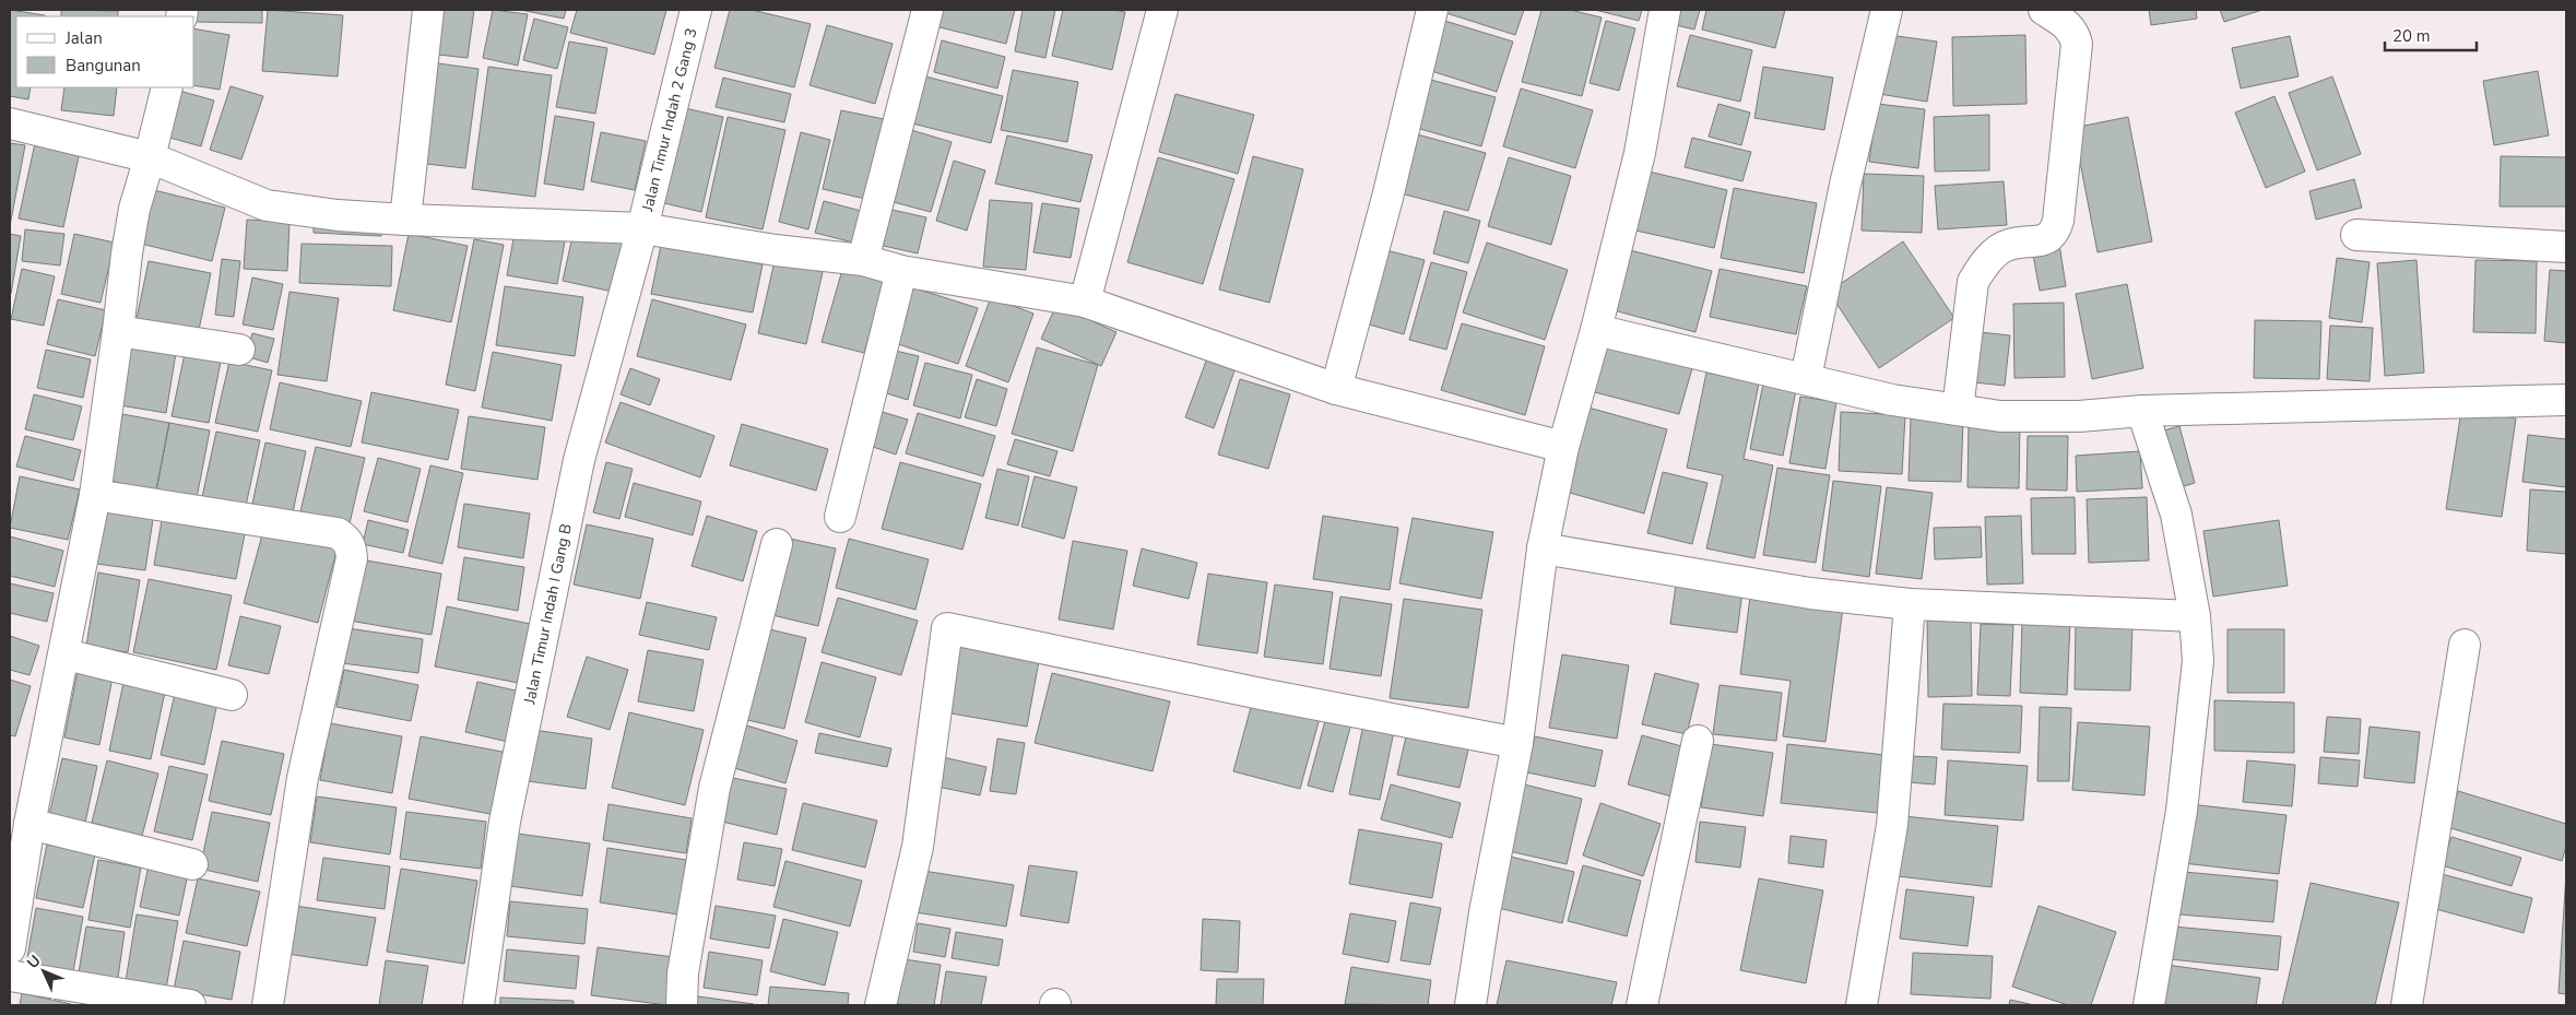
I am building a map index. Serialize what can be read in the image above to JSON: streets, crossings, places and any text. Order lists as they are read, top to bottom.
{
  "streets": {
    "street": ["Jalan Timur Indah 2 Gang 3", "Jalan Timur Indah I Gang B"]
  },
  "crossings": [
    ["Jalan Timur Indah 2 Gang 3", "Jalan Timur Indah I Gang B"]
  ],
  "legend": ["Jalan", "Bangunan"],
  "scale_bar": "20 m",
  "north": "top left"
}
